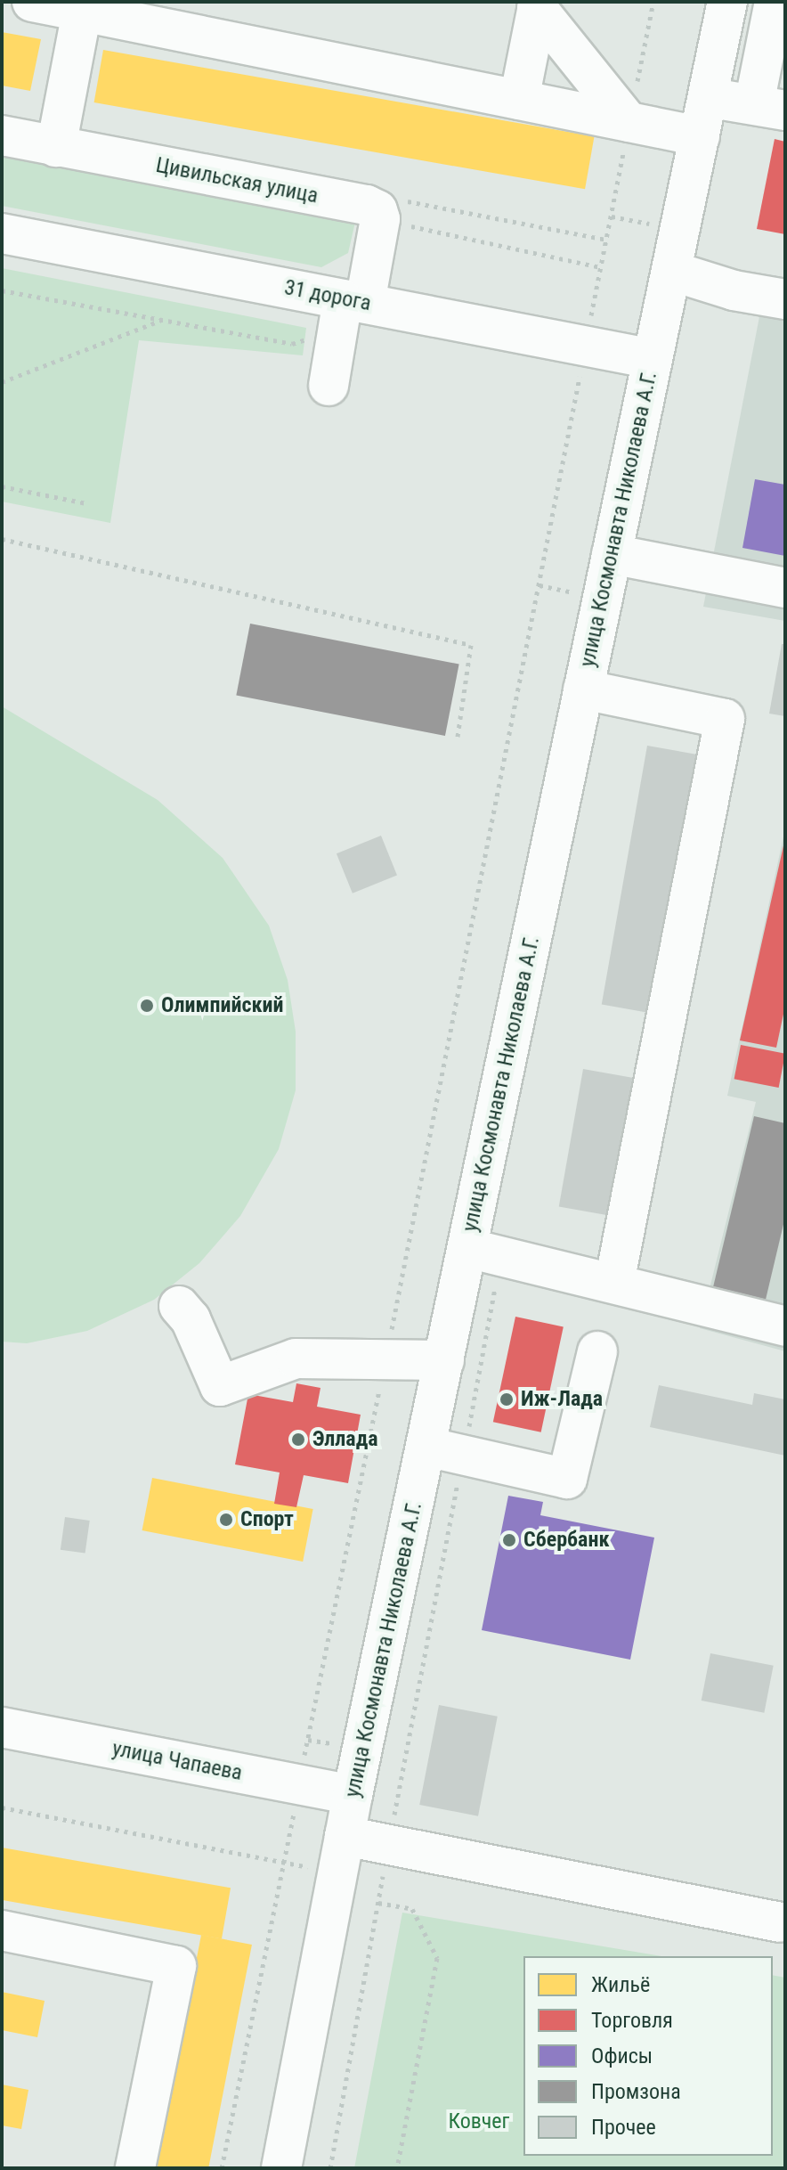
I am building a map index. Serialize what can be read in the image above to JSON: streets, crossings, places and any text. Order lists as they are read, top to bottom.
{
  "streets": {
    "street": [
      "Цивильская улица",
      "31 дорога",
      "улица Космонавта Николаева А.Г.",
      "улица Чапаева"
    ]
  },
  "crossings": [
    ["Цивильская улица", "31 дорога"],
    ["31 дорога", "улица Космонавта Николаева А.Г."],
    ["улица Космонавта Николаева А.Г.", "улица Чапаева"]
  ],
  "parks": ["Ковчег"],
  "places": [
    "Олимпийский",
    "Иж-Лада",
    "Эллада",
    "Спорт",
    "Сбербанк"
  ],
  "legend": [
    "Жильё",
    "Торговля",
    "Офисы",
    "Промзона",
    "Прочее"
  ]
}
